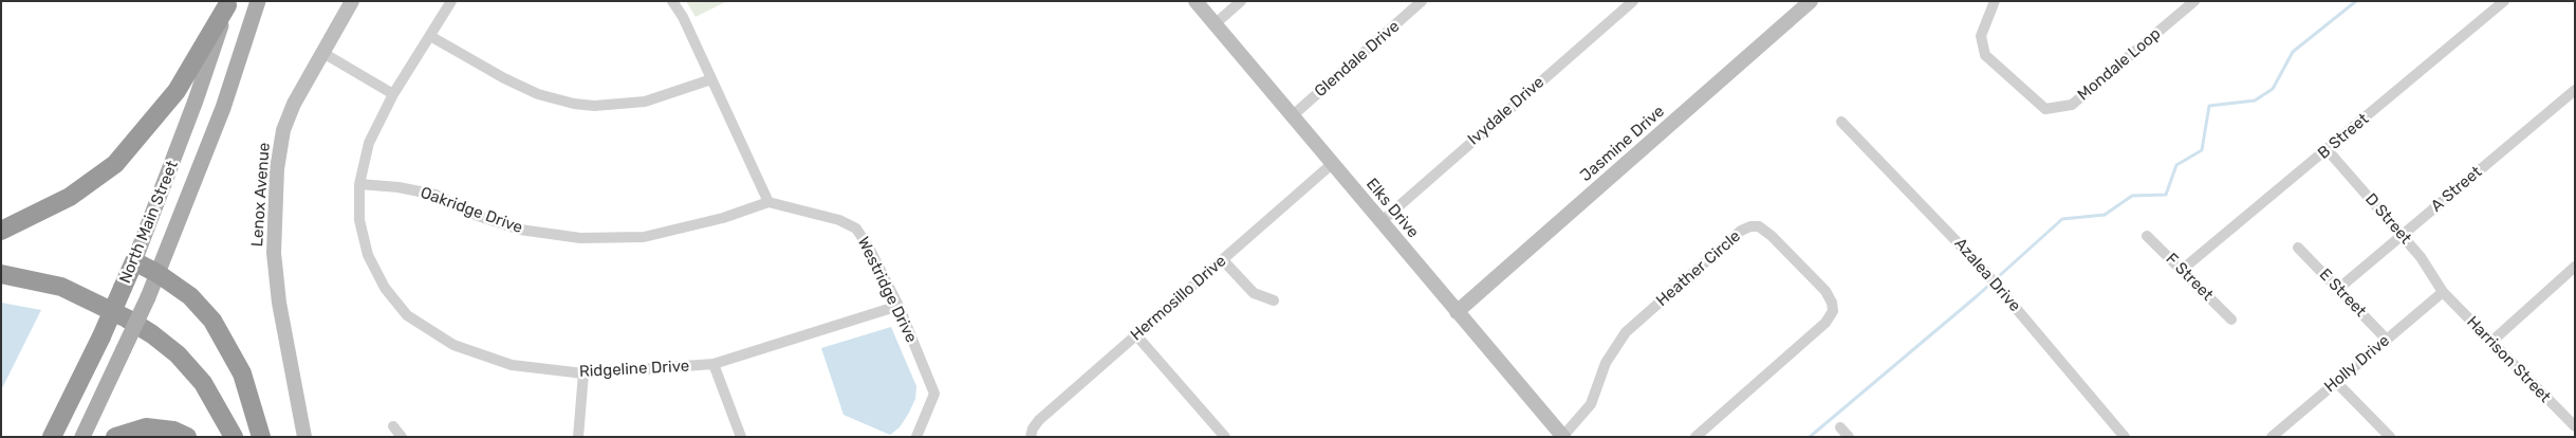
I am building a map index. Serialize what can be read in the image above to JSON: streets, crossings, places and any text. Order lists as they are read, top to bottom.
{
  "streets": {
    "highway": ["North Main Street"],
    "street": [
      "Glendale Drive",
      "Mondale Loop",
      "Ivydale Drive",
      "B Street",
      "Jasmine Drive",
      "A Street",
      "Lenox Avenue",
      "Elks Drive",
      "Oakridge Drive",
      "D Street",
      "Heather Circle",
      "Azalea Drive",
      "F Street",
      "Westridge Drive",
      "E Street",
      "Hermosillo Drive",
      "Harrison Street",
      "Holly Drive",
      "Ridgeline Drive"
    ]
  },
  "crossings": [
    ["Glendale Drive", "Elks Drive"],
    ["Ivydale Drive", "Elks Drive"],
    ["B Street", "D Street"],
    ["B Street", "F Street"],
    ["Jasmine Drive", "Elks Drive"],
    ["A Street", "D Street"],
    ["A Street", "E Street"],
    ["Elks Drive", "Heather Circle"],
    ["Elks Drive", "Hermosillo Drive"],
    ["Oakridge Drive", "Westridge Drive"],
    ["Oakridge Drive", "Ridgeline Drive"],
    ["D Street", "Harrison Street"],
    ["D Street", "Holly Drive"],
    ["Westridge Drive", "Ridgeline Drive"],
    ["E Street", "Holly Drive"],
    ["Harrison Street", "Holly Drive"]
  ]
}
